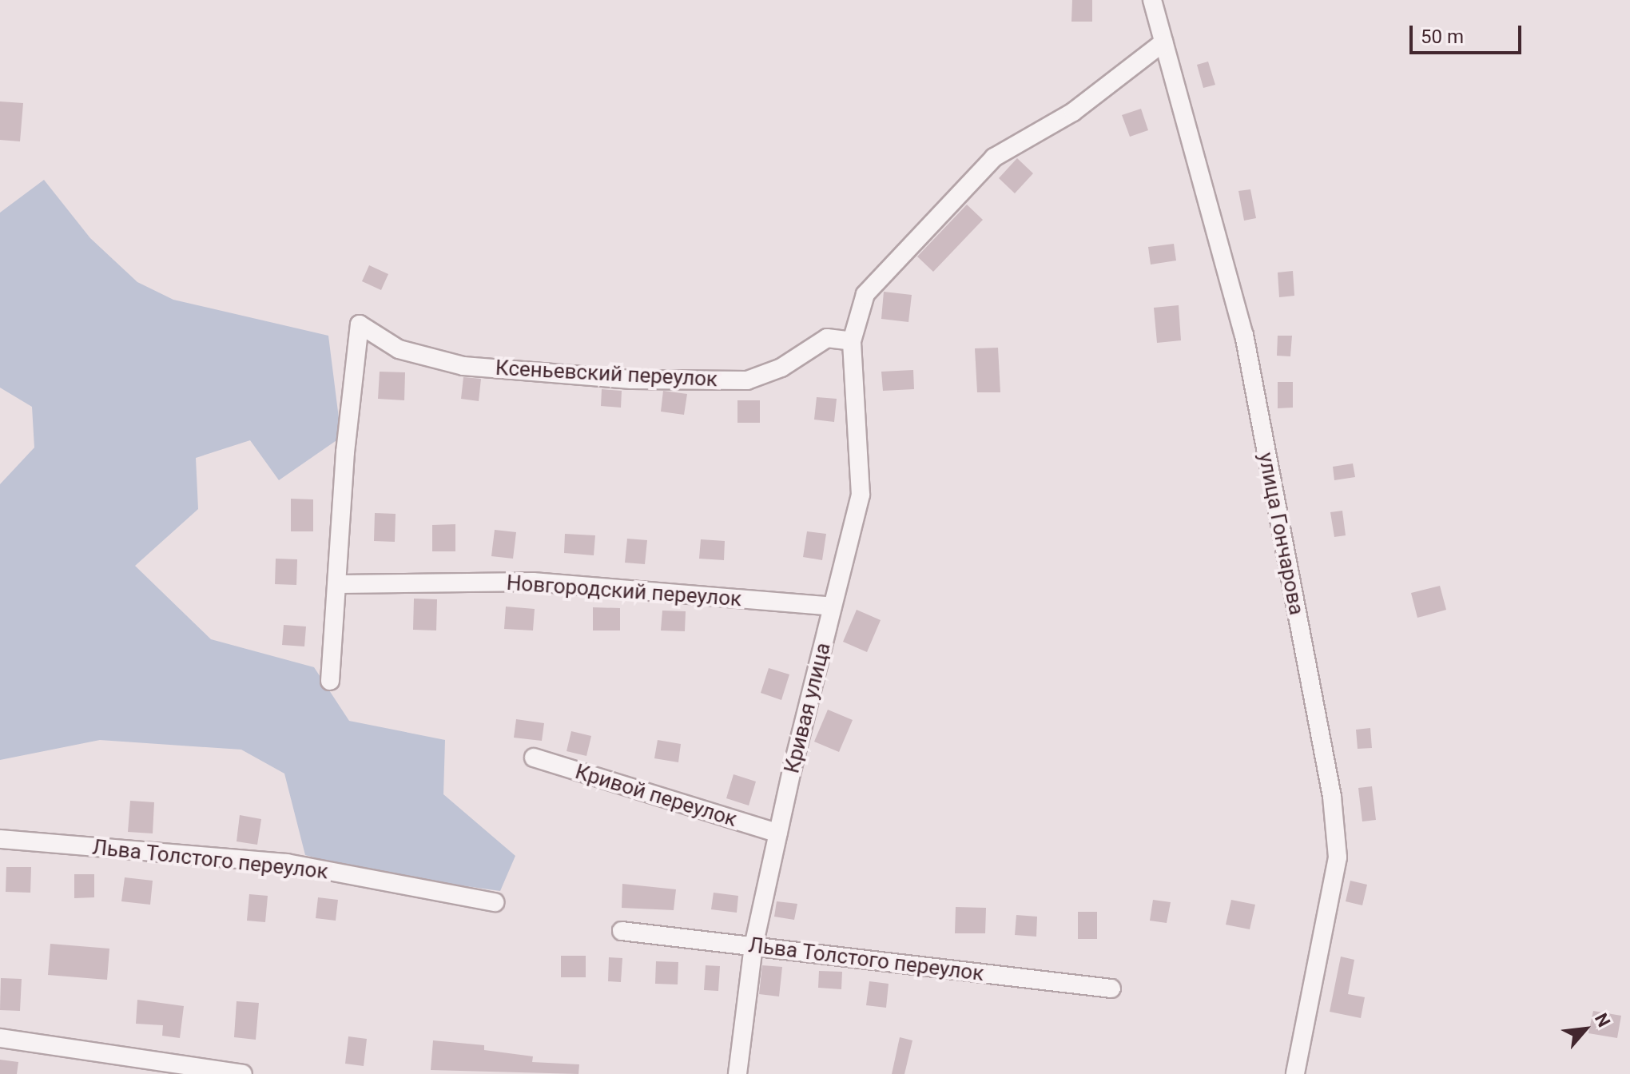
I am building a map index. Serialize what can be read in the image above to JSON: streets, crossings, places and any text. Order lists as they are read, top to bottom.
{
  "streets": {
    "street": [
      "Ксеньевский переулок",
      "улица Гончарова",
      "Новгородский переулок",
      "Кривая улица",
      "Кривой переулок",
      "Льва Толстого переулок"
    ]
  },
  "crossings": [
    ["Ксеньевский переулок", "Новгородский переулок"],
    ["Ксеньевский переулок", "Кривая улица"],
    ["улица Гончарова", "Кривая улица"],
    ["Новгородский переулок", "Кривая улица"],
    ["Кривая улица", "Кривой переулок"],
    ["Кривая улица", "Льва Толстого переулок"]
  ],
  "scale_bar": "50 m",
  "north": "top right"
}
